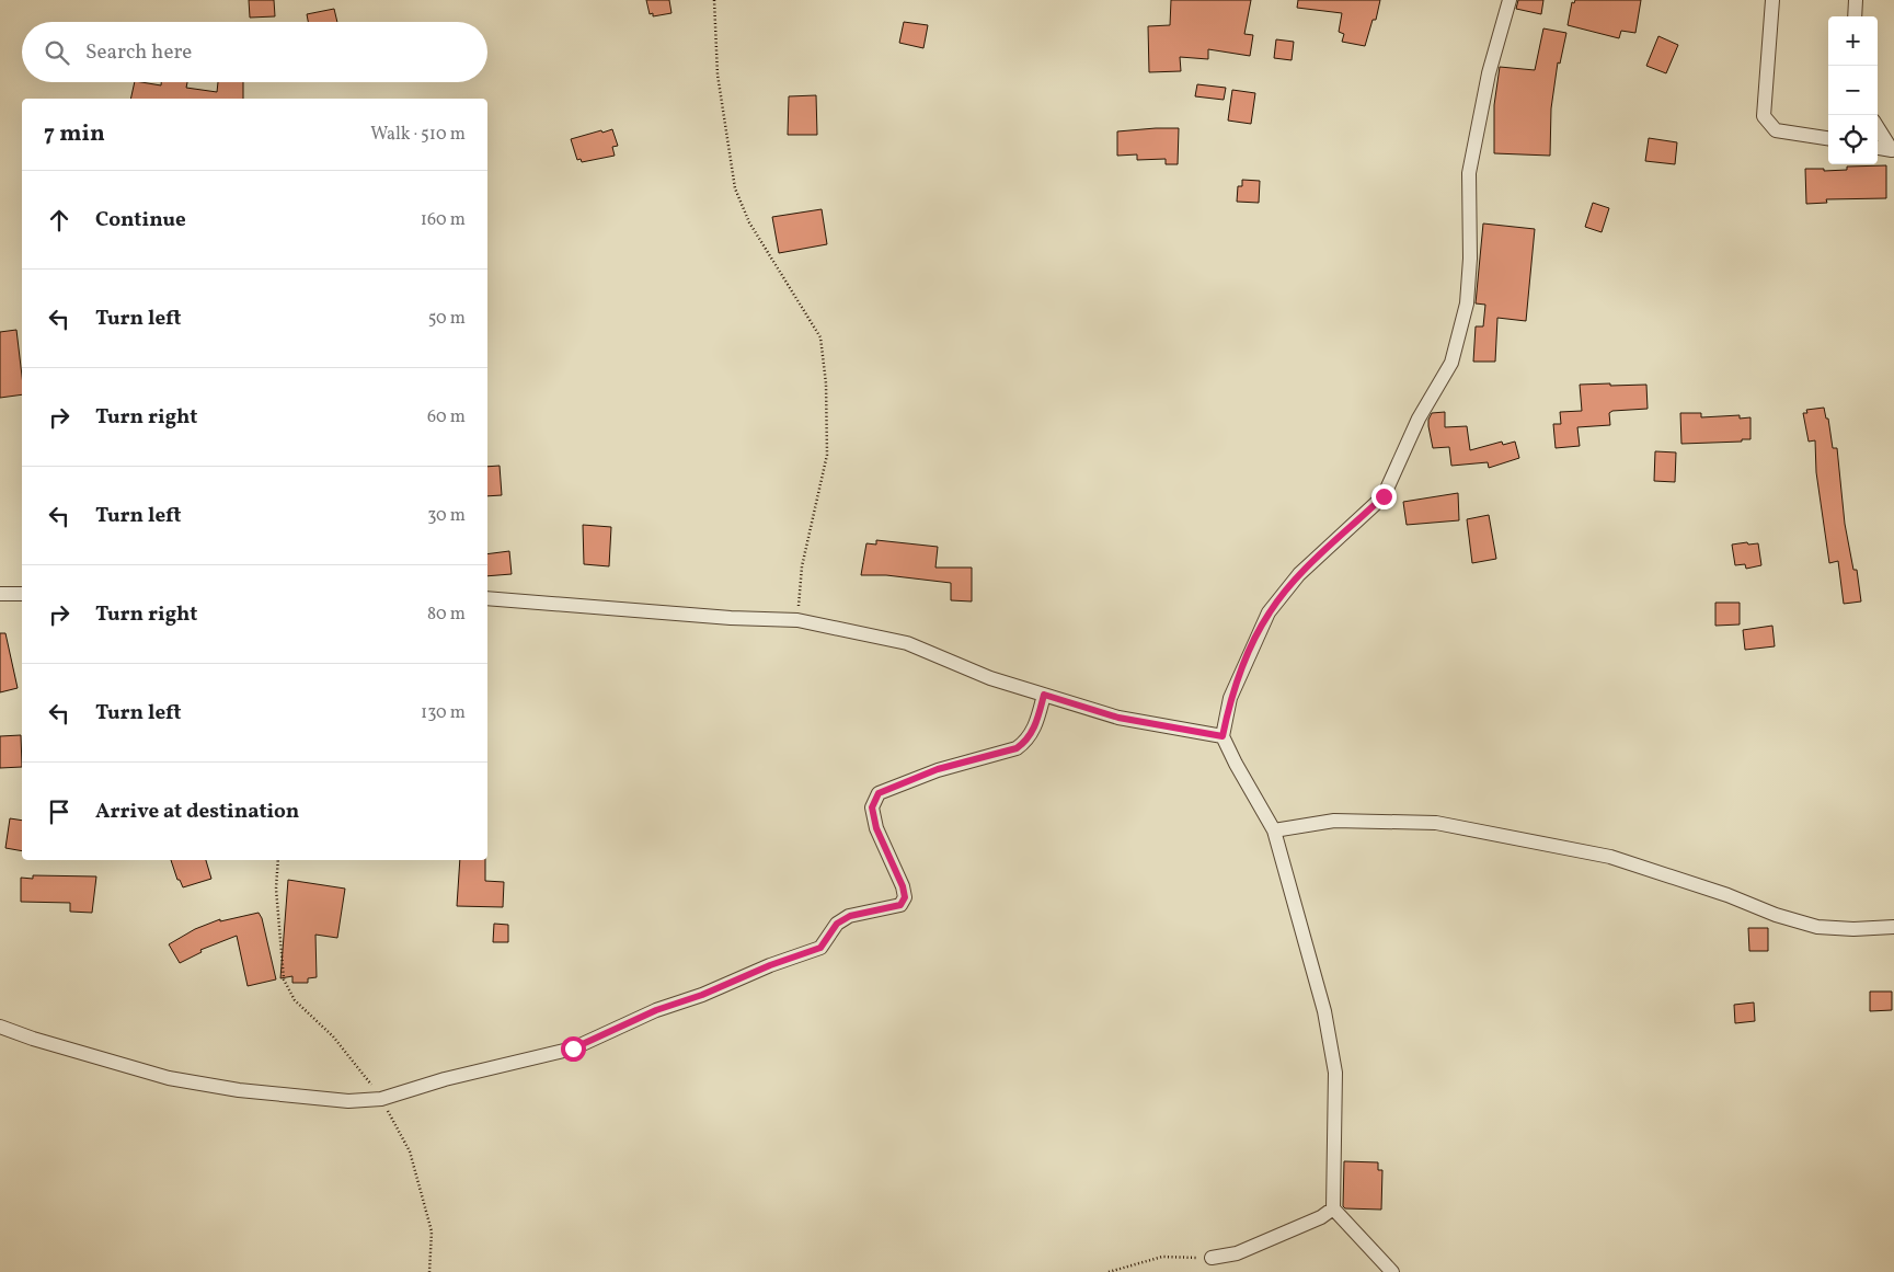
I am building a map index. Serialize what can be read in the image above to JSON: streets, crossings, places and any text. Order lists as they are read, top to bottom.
{
  "page": {
    "map_buttons": ["+", "−"],
    "search": "Search here",
    "heading": ["7 min", "Walk · 510 m"],
    "list": [
      ["Continue", "160 m"],
      ["Turn left", "50 m"],
      ["Turn right", "60 m"],
      ["Turn left", "30 m"],
      ["Turn right", "80 m"],
      ["Turn left", "130 m"],
      "Arrive at destination"
    ]
  }
}
